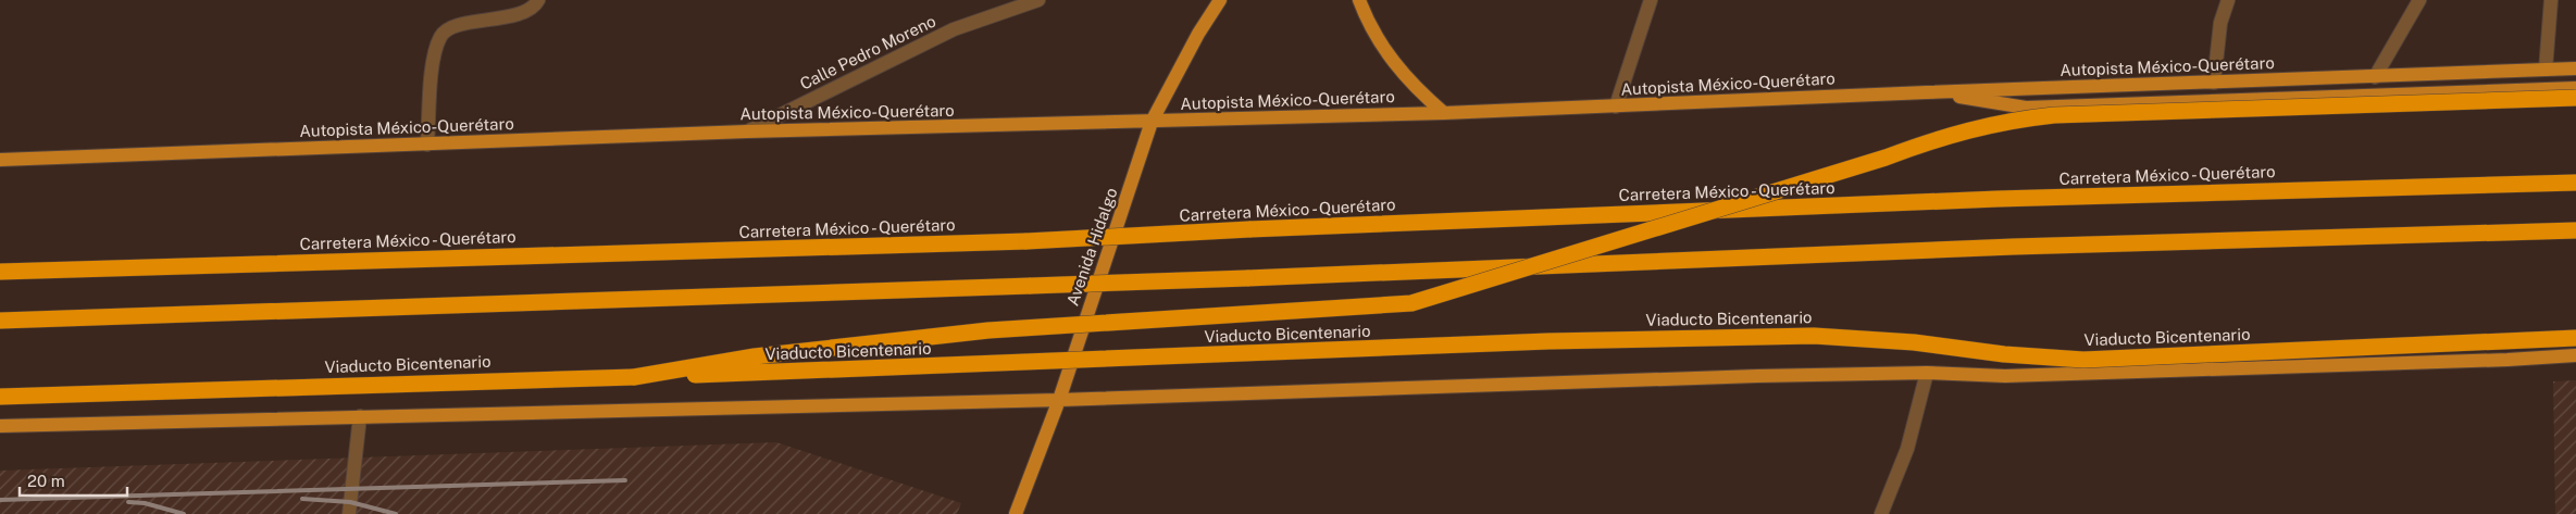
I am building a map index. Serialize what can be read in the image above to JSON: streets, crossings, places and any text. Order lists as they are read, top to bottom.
{
  "streets": {
    "highway": ["Carretera México - Querétaro", "Viaducto Bicentenario"],
    "main road": ["Autopista México-Querétaro", "Avenida Hidalgo"],
    "street": ["Calle Pedro Moreno"]
  },
  "crossings": [
    ["Calle Pedro Moreno", "Autopista México-Querétaro"],
    ["Autopista México-Querétaro", "Avenida Hidalgo"]
  ],
  "scale_bar": "20 m"
}
